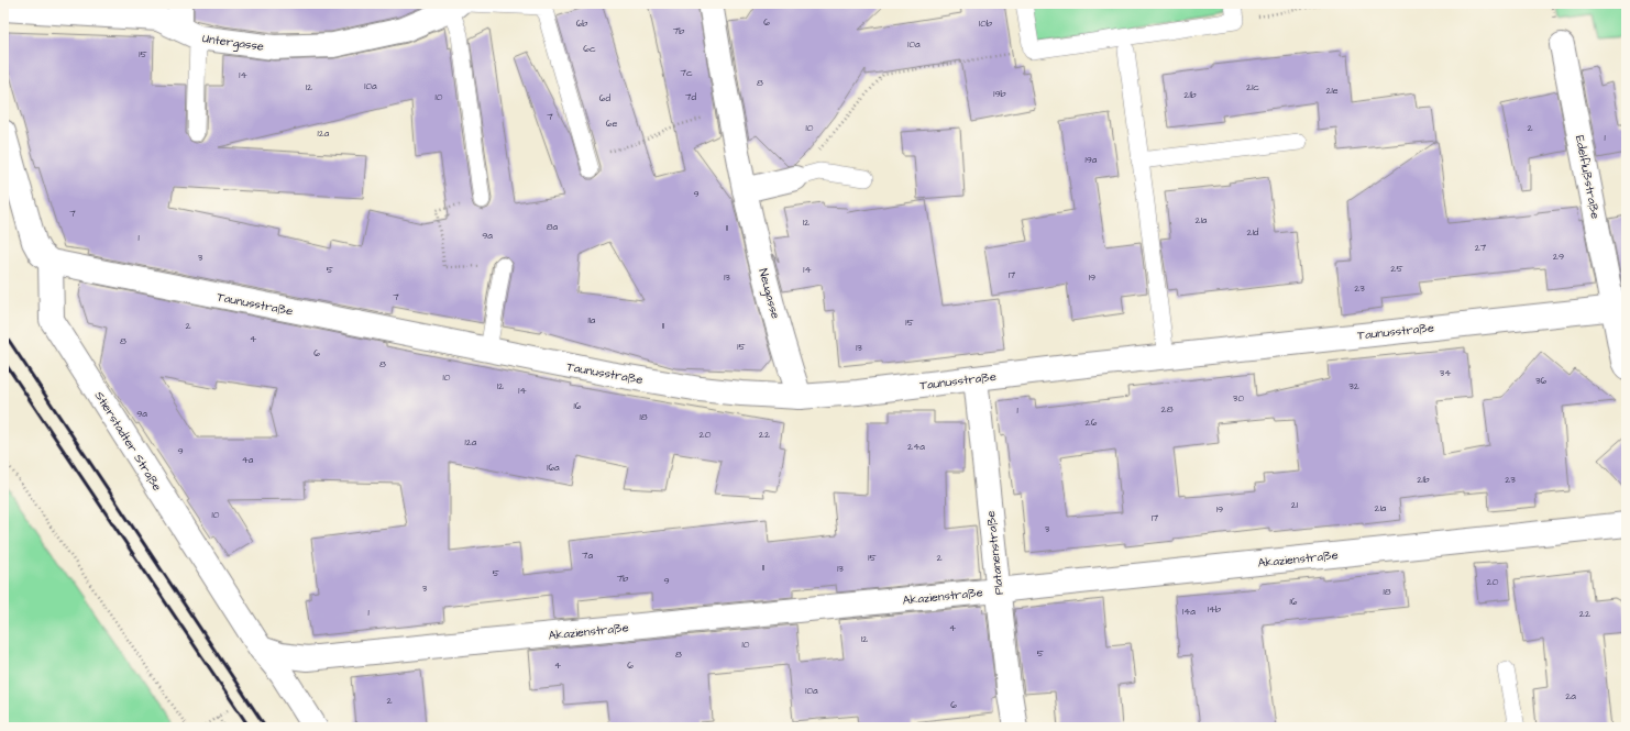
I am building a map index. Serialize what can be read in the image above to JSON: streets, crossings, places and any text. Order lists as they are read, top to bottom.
{
  "streets": {
    "street": [
      "Untergasse",
      "Edelflußstraße",
      "Neugasse",
      "Taunusstraße",
      "Stierstadter Straße",
      "Platanenstraße",
      "Akazienstraße"
    ]
  },
  "crossings": [
    ["Edelflußstraße", "Taunusstraße"],
    ["Neugasse", "Taunusstraße"],
    ["Taunusstraße", "Stierstadter Straße"],
    ["Taunusstraße", "Platanenstraße"],
    ["Stierstadter Straße", "Akazienstraße"],
    ["Platanenstraße", "Akazienstraße"]
  ],
  "house_numbers": [
    "6",
    "6b",
    "10b",
    "7b",
    "10a",
    "6c",
    "15",
    "7c",
    "14",
    "8",
    "10a",
    "12",
    "21c",
    "21e",
    "19b",
    "21b",
    "10",
    "7d",
    "6d",
    "7",
    "6e",
    "10",
    "2",
    "12a",
    "1",
    "19a",
    "9",
    "7",
    "21a",
    "12",
    "8a",
    "11",
    "21d",
    "9a",
    "1",
    "27",
    "29",
    "3",
    "25",
    "5",
    "14",
    "17",
    "13",
    "19",
    "23",
    "7",
    "11a",
    "15",
    "2",
    "11",
    "4",
    "8",
    "15",
    "13",
    "6",
    "8",
    "34",
    "10",
    "36",
    "12",
    "32",
    "14",
    "30",
    "16",
    "28",
    "1",
    "9a",
    "18",
    "26",
    "20",
    "22",
    "12a",
    "24a",
    "9",
    "4a",
    "16a",
    "21b",
    "23",
    "21",
    "21a",
    "19",
    "10",
    "17",
    "3",
    "7a",
    "15",
    "2",
    "11",
    "13",
    "5",
    "7b",
    "9",
    "20",
    "3",
    "18",
    "16",
    "14b",
    "14a",
    "1",
    "22",
    "4",
    "12",
    "10",
    "5",
    "8",
    "4",
    "6",
    "10a",
    "2a",
    "2",
    "6"
  ]
}
